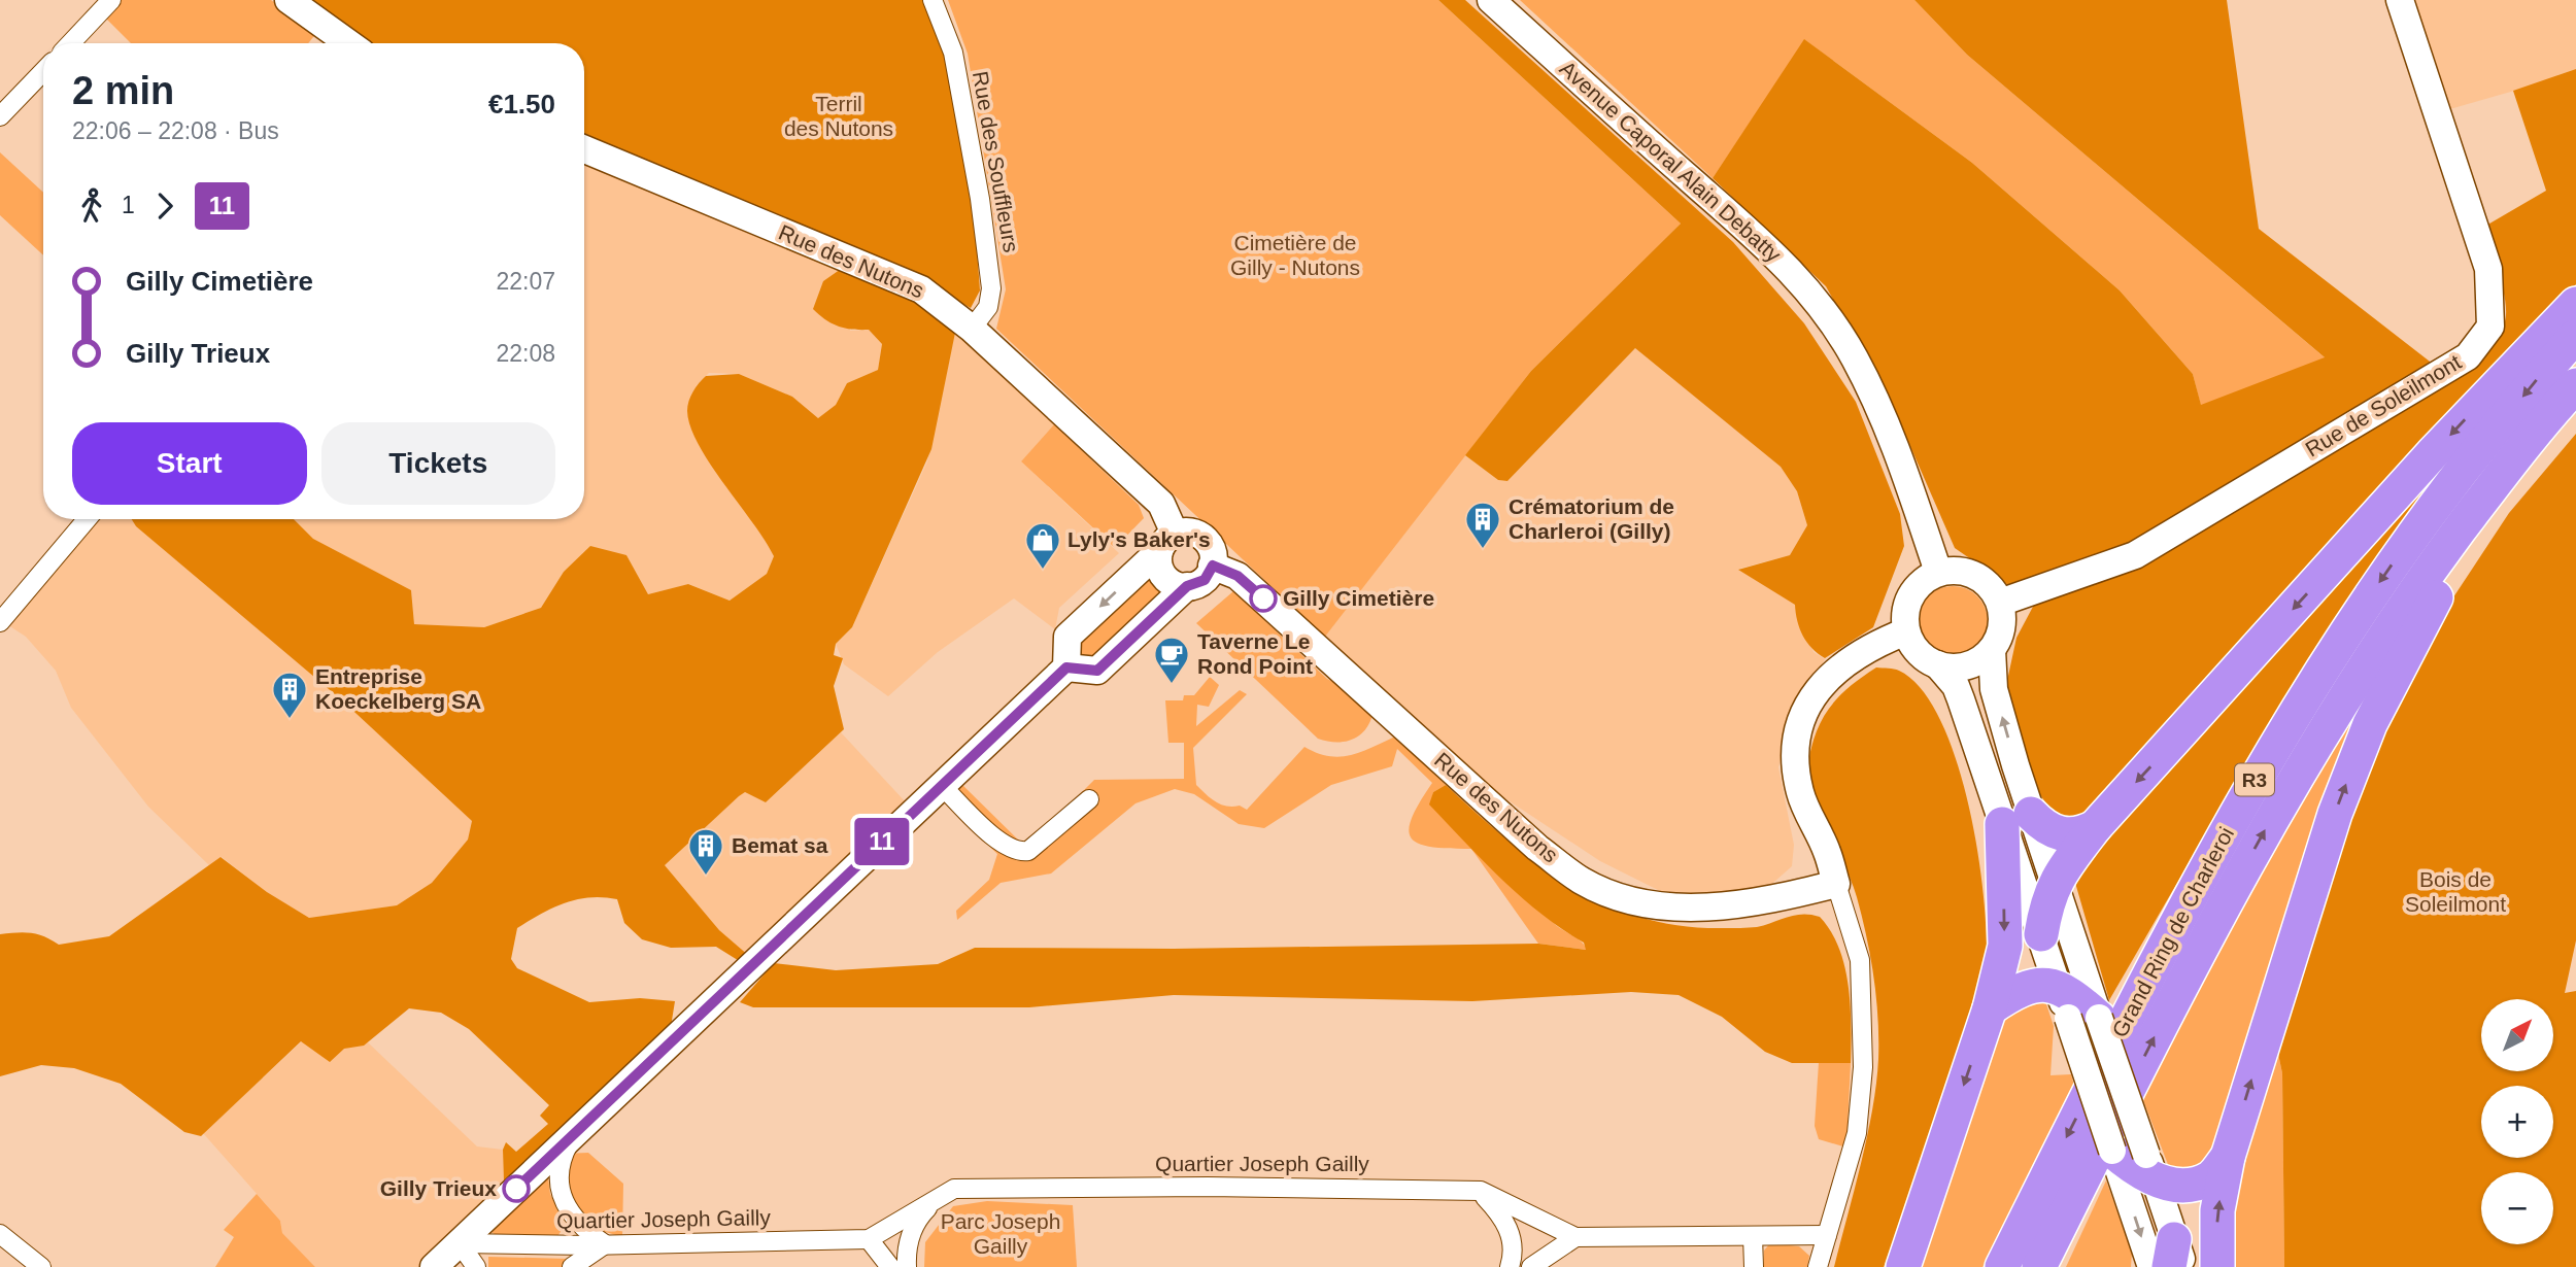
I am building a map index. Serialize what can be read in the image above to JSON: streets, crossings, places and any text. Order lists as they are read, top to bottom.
{
  "streets": {
    "highway": ["R3", "Grand Ring de Charleroi"],
    "street": [
      "Rue des Souffleurs",
      "Avenue Caporal Alain Debatty",
      "Rue des Nutons",
      "Rue de Soleilmont",
      "Quartier Joseph Gailly"
    ]
  },
  "crossings": [
    ["Rue des Souffleurs", "Rue des Nutons"],
    ["Avenue Caporal Alain Debatty", "Rue de Soleilmont"]
  ],
  "parks": [
    "Terril des Nutons",
    "Cimetière de Gilly - Nutons",
    "Bois de Soleilmont",
    "Parc Joseph Gailly"
  ],
  "places": {
    "building": ["Crématorium de Charleroi (Gilly)", "Entreprise Koeckelberg SA", "Bemat sa"],
    "shop": ["Lyly's Baker's"],
    "other": ["Gilly Cimetière", "Gilly Trieux"],
    "cafe": ["Taverne Le Rond Point"]
  },
  "lines": ["bus line 11"],
  "north": "top right",
  "page": {
    "on_map": "11",
    "heading": ["2 min", "22:06 – 22:08 · Bus", "€1.50"],
    "legs": ["1", "11"],
    "list": [
      {
        "name": "Gilly Cimetière",
        "value": "22:07"
      },
      {
        "name": "Gilly Trieux",
        "value": "22:08"
      }
    ],
    "buttons": ["Start", "Tickets"],
    "map_buttons": ["+", "−"]
  }
}
